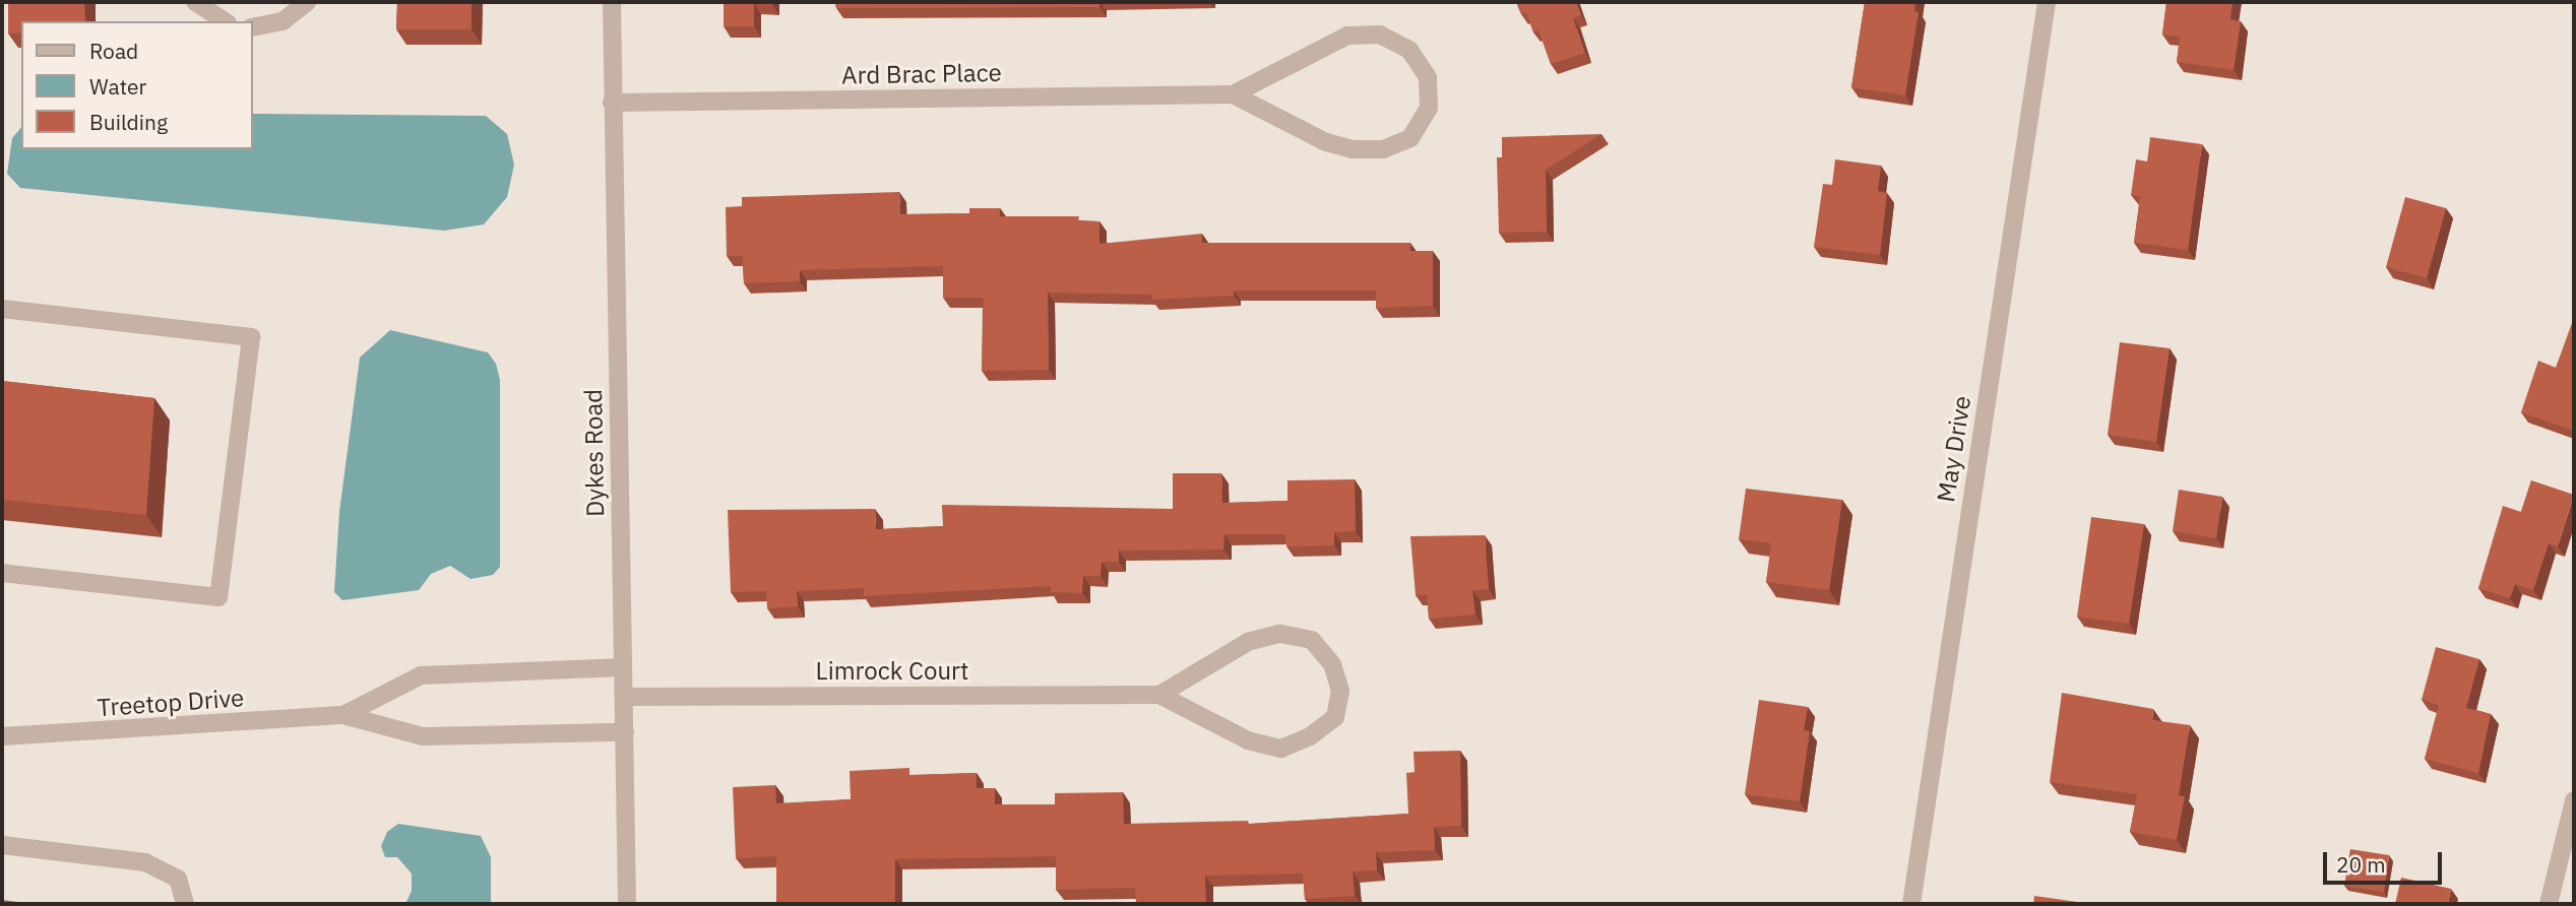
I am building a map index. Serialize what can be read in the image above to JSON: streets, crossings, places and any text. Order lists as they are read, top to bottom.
{
  "streets": {
    "street": [
      "Ard Brac Place",
      "May Drive",
      "Dykes Road",
      "Limrock Court",
      "Treetop Drive"
    ]
  },
  "crossings": [
    ["Ard Brac Place", "Dykes Road"],
    ["Dykes Road", "Limrock Court"],
    ["Dykes Road", "Treetop Drive"]
  ],
  "legend": ["Road", "Water", "Building"],
  "scale_bar": "20 m"
}
